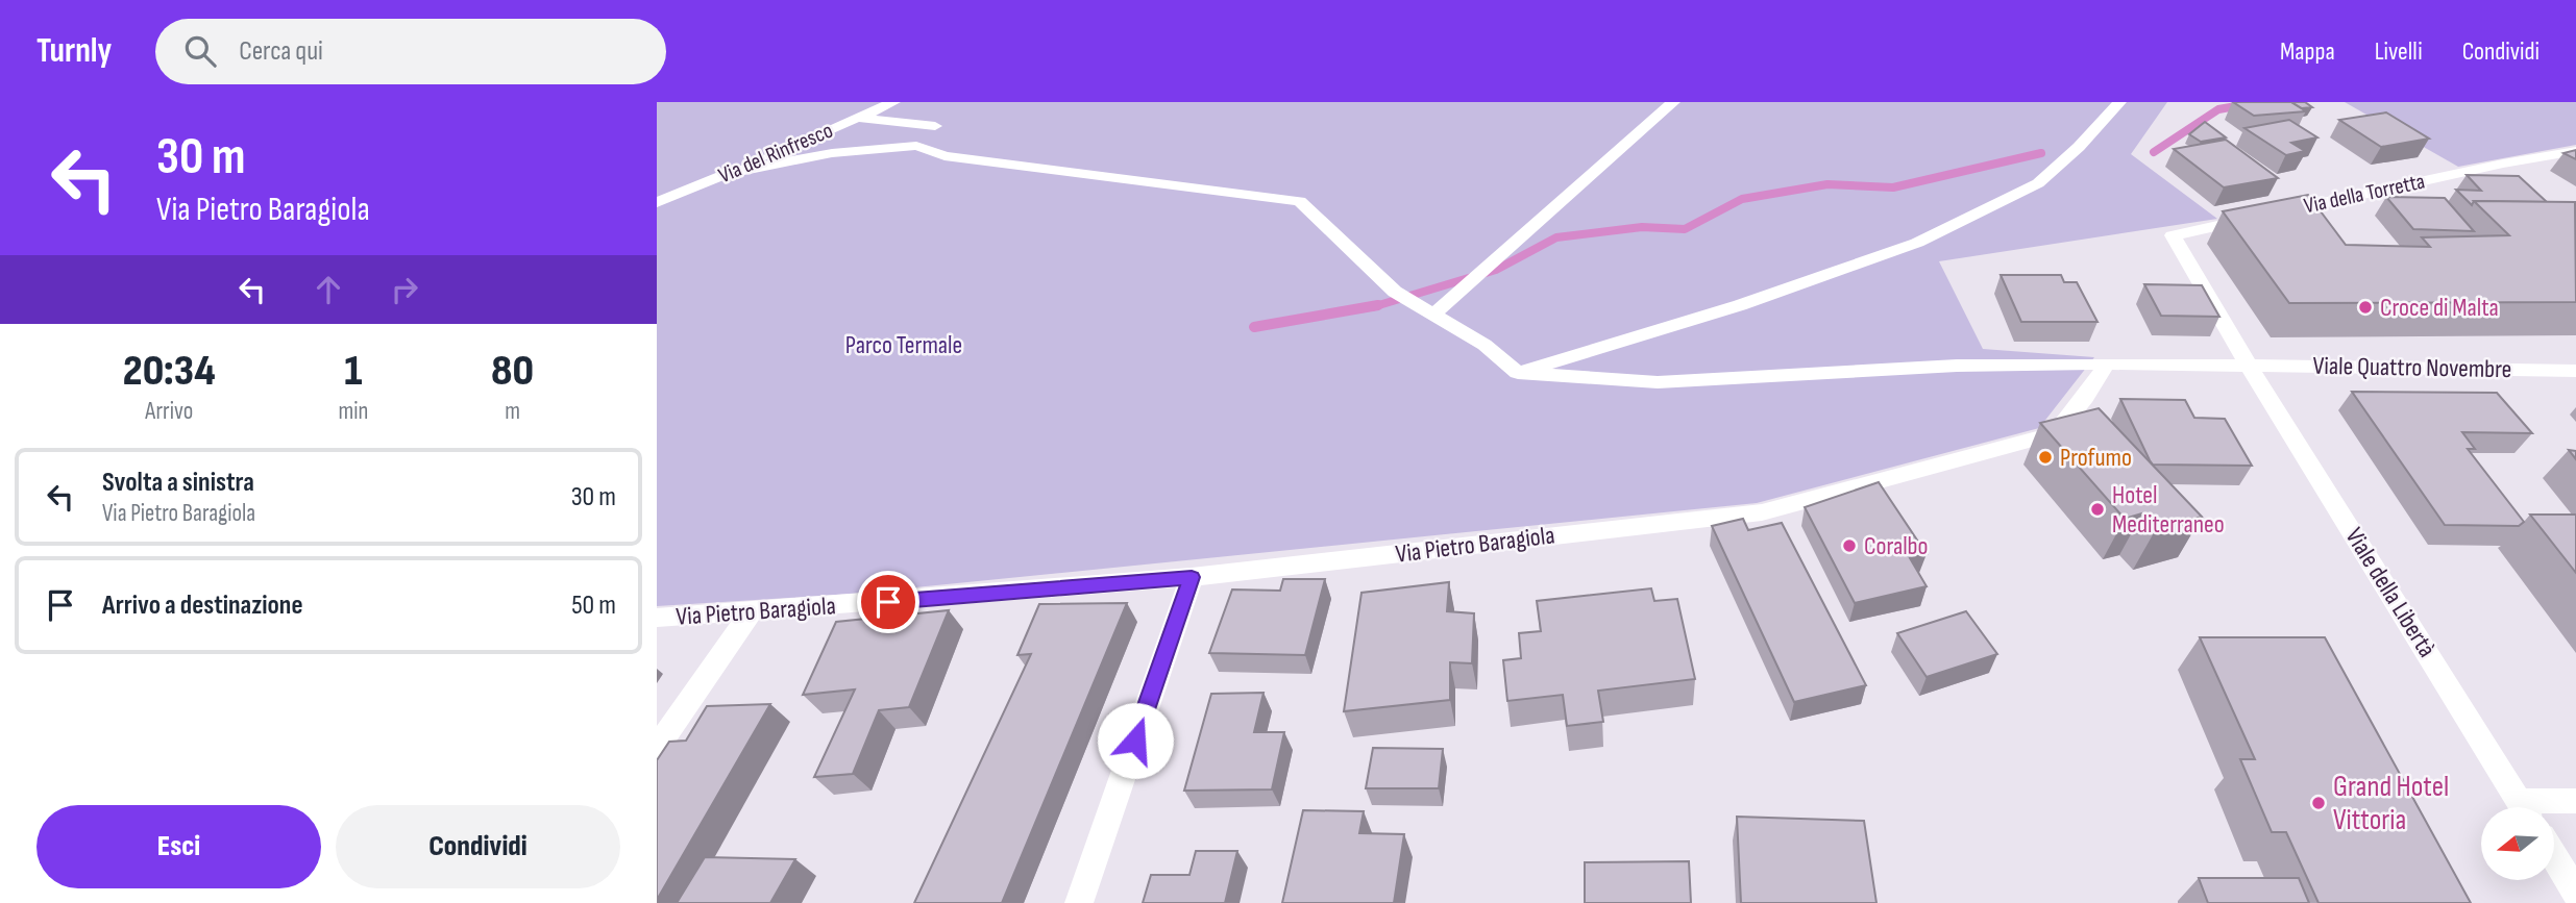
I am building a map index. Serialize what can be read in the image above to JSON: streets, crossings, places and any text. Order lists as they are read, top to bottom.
{
  "streets": {
    "street": [
      "Via del Rinfresco",
      "Via della Torretta",
      "Viale Quattro Novembre",
      "Via Pietro Baragiola",
      "Viale della Libertà"
    ]
  },
  "crossings": [
    ["Via della Torretta", "Viale Quattro Novembre"],
    ["Via della Torretta", "Viale della Libertà"],
    ["Viale Quattro Novembre", "Viale della Libertà"]
  ],
  "parks": ["Parco Termale"],
  "places": [
    "Croce di Malta",
    "Profumo",
    "Hotel Mediterraneo",
    "Coralbo",
    "Grand Hotel Vittoria"
  ],
  "north": "left",
  "page": {
    "header": "Turnly",
    "search": "Cerca qui",
    "nav": ["Mappa", "Livelli", "Condividi"],
    "turn": ["30 m", "Via Pietro Baragiola"],
    "eta": [
      "20:34",
      "Arrivo",
      "1",
      "min",
      "80",
      "m"
    ],
    "list": [
      {
        "name": "Svolta a sinistra",
        "note": "Via Pietro Baragiola",
        "value": "30 m"
      },
      {
        "name": "Arrivo a destinazione",
        "value": "50 m"
      }
    ],
    "buttons": ["Esci", "Condividi"]
  }
}
